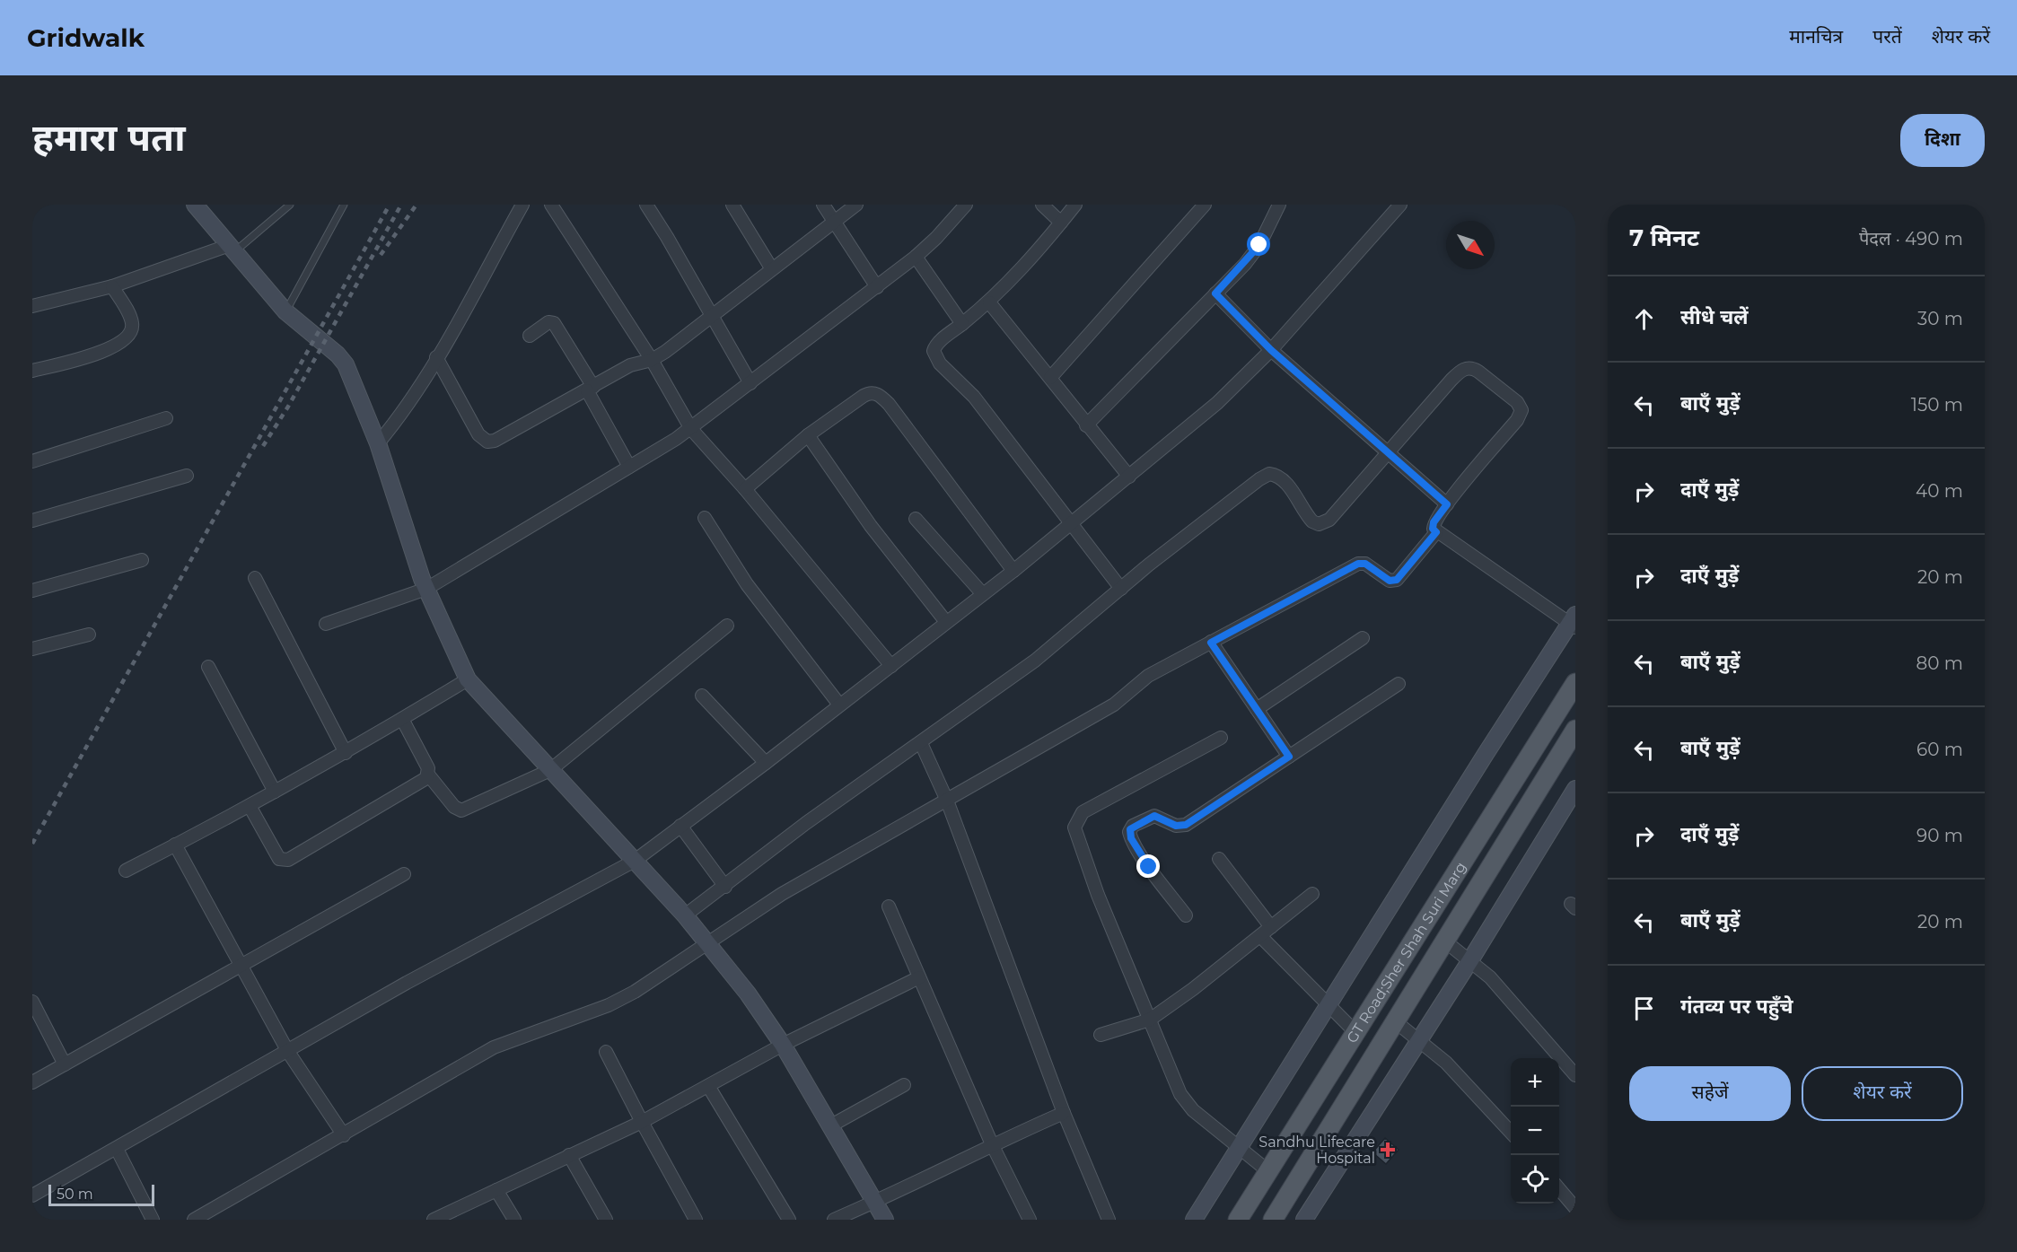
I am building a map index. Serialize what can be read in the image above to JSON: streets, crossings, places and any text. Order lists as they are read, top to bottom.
{
  "streets": {
    "main road": ["GT Road;Sher Shah Suri Marg"]
  },
  "places": {
    "health": ["Sandhu Lifecare Hospital"]
  },
  "scale_bar": "50 m",
  "north": "bottom right",
  "page": {
    "header": "Gridwalk",
    "nav": ["मानचित्र", "परतें", "शेयर करें"],
    "title": "हमारा पता",
    "buttons": [
      "दिशा",
      ["सहेजें", "शेयर करें"]
    ],
    "heading": ["7 मिनट", "पैदल · 490 m"],
    "list": [
      ["सीधे चलें", "30 m"],
      ["बाएँ मुड़ें", "150 m"],
      ["दाएँ मुड़ें", "40 m"],
      ["दाएँ मुड़ें", "20 m"],
      ["बाएँ मुड़ें", "80 m"],
      ["बाएँ मुड़ें", "60 m"],
      ["दाएँ मुड़ें", "90 m"],
      ["बाएँ मुड़ें", "20 m"],
      "गंतव्य पर पहुँचे"
    ],
    "map_buttons": ["+", "−"],
    "scale": "50 m"
  }
}
